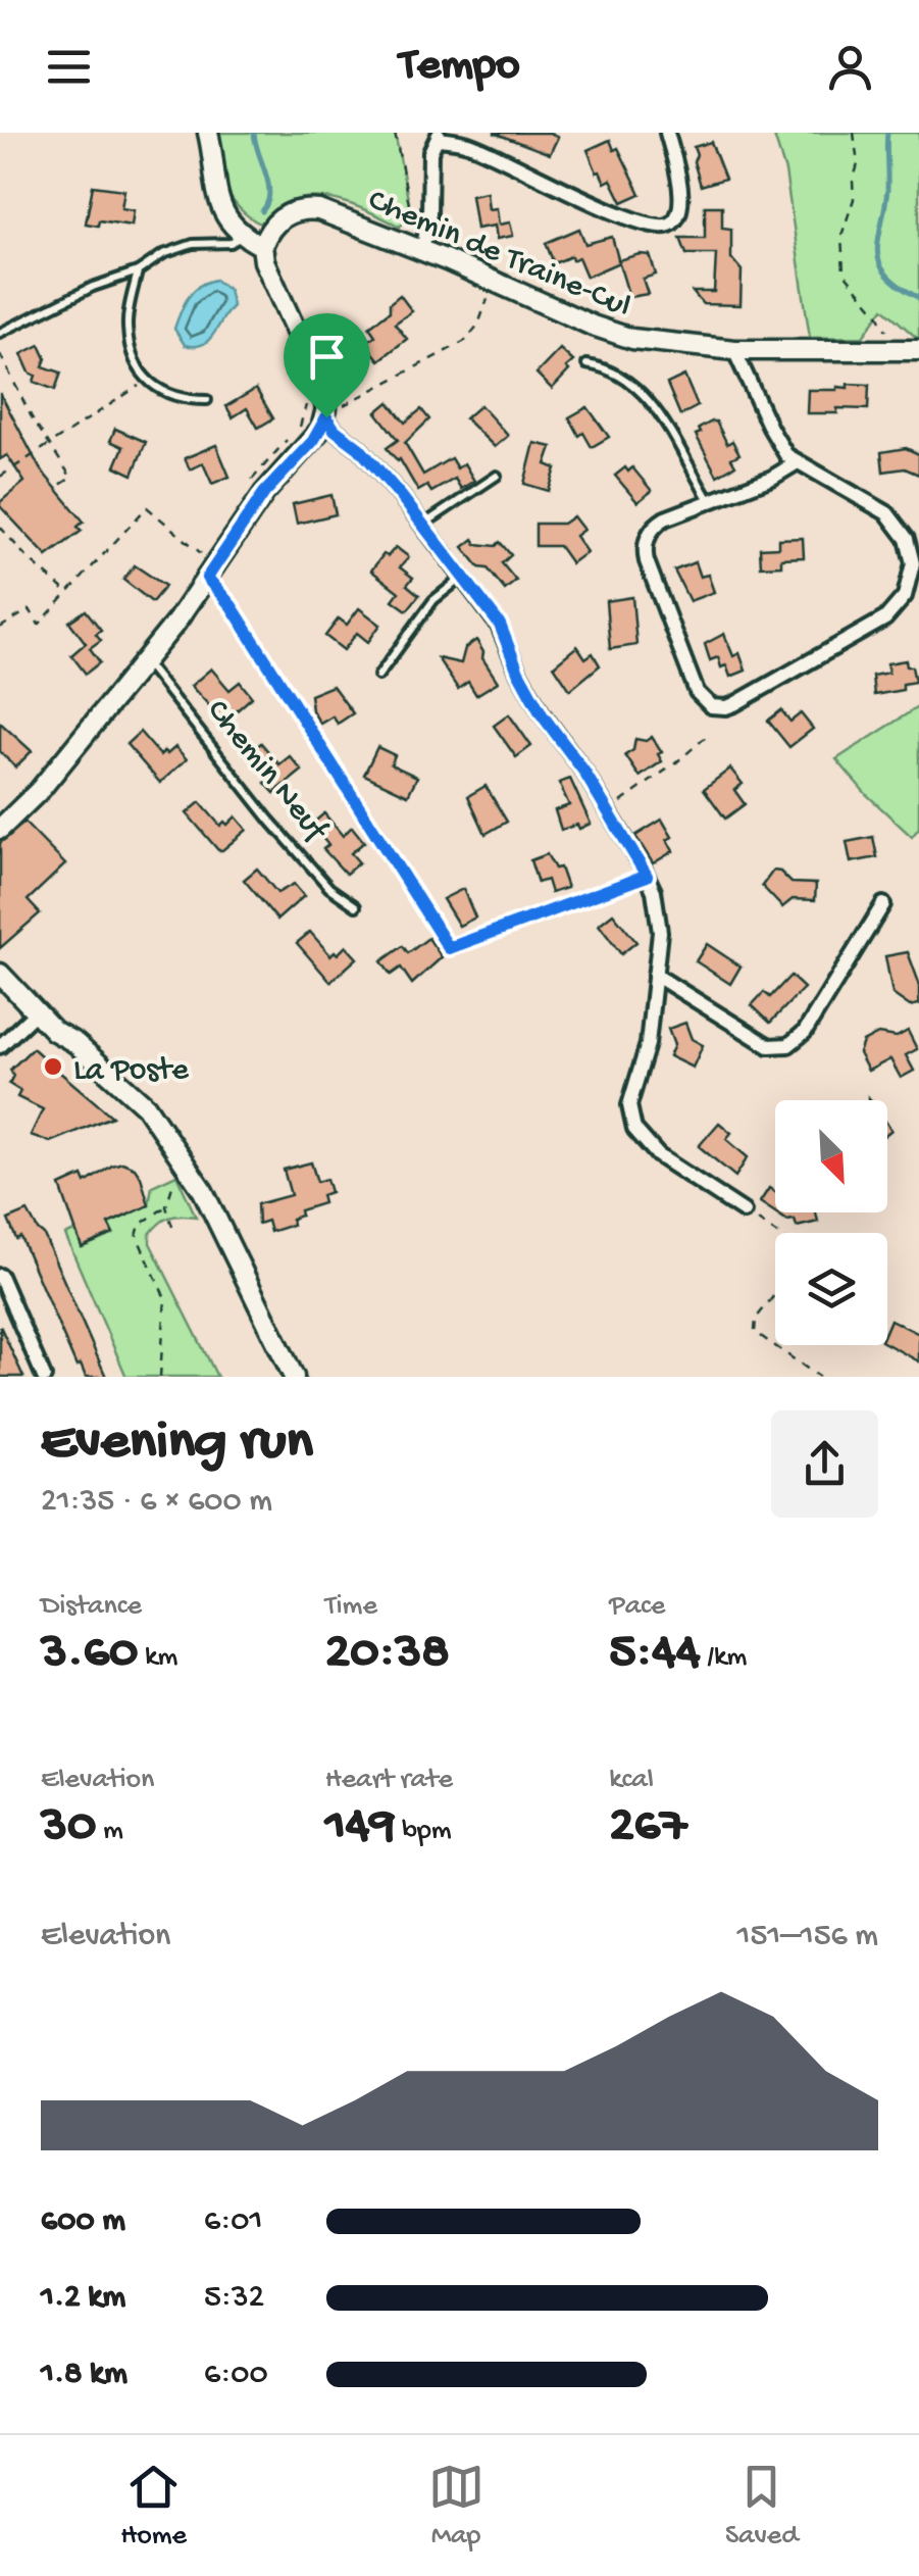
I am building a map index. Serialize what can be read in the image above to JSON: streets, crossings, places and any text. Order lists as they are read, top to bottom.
{
  "streets": {
    "street": ["Chemin de Traine-Cul"],
    "lane": ["Chemin Neuf"]
  },
  "places": ["La Poste"],
  "north": "bottom right",
  "page": {
    "header": "Tempo",
    "heading": ["Evening run", "21:35 · 6 × 600 m"],
    "stats": [
      ["Distance", "3.60 km"],
      ["Time", "20:38"],
      ["Pace", "5:44 /km"],
      ["Elevation", "30 m"],
      ["Heart rate", "149 bpm"],
      ["kcal", "267"]
    ],
    "chart": ["Elevation", "151–156 m"],
    "list": [
      {
        "name": "600 m",
        "note": "6:01"
      },
      {
        "name": "1.2 km",
        "note": "5:32"
      },
      {
        "name": "1.8 km",
        "note": "6:00"
      }
    ],
    "tabs": ["Home", "Map", "Saved"]
  }
}
